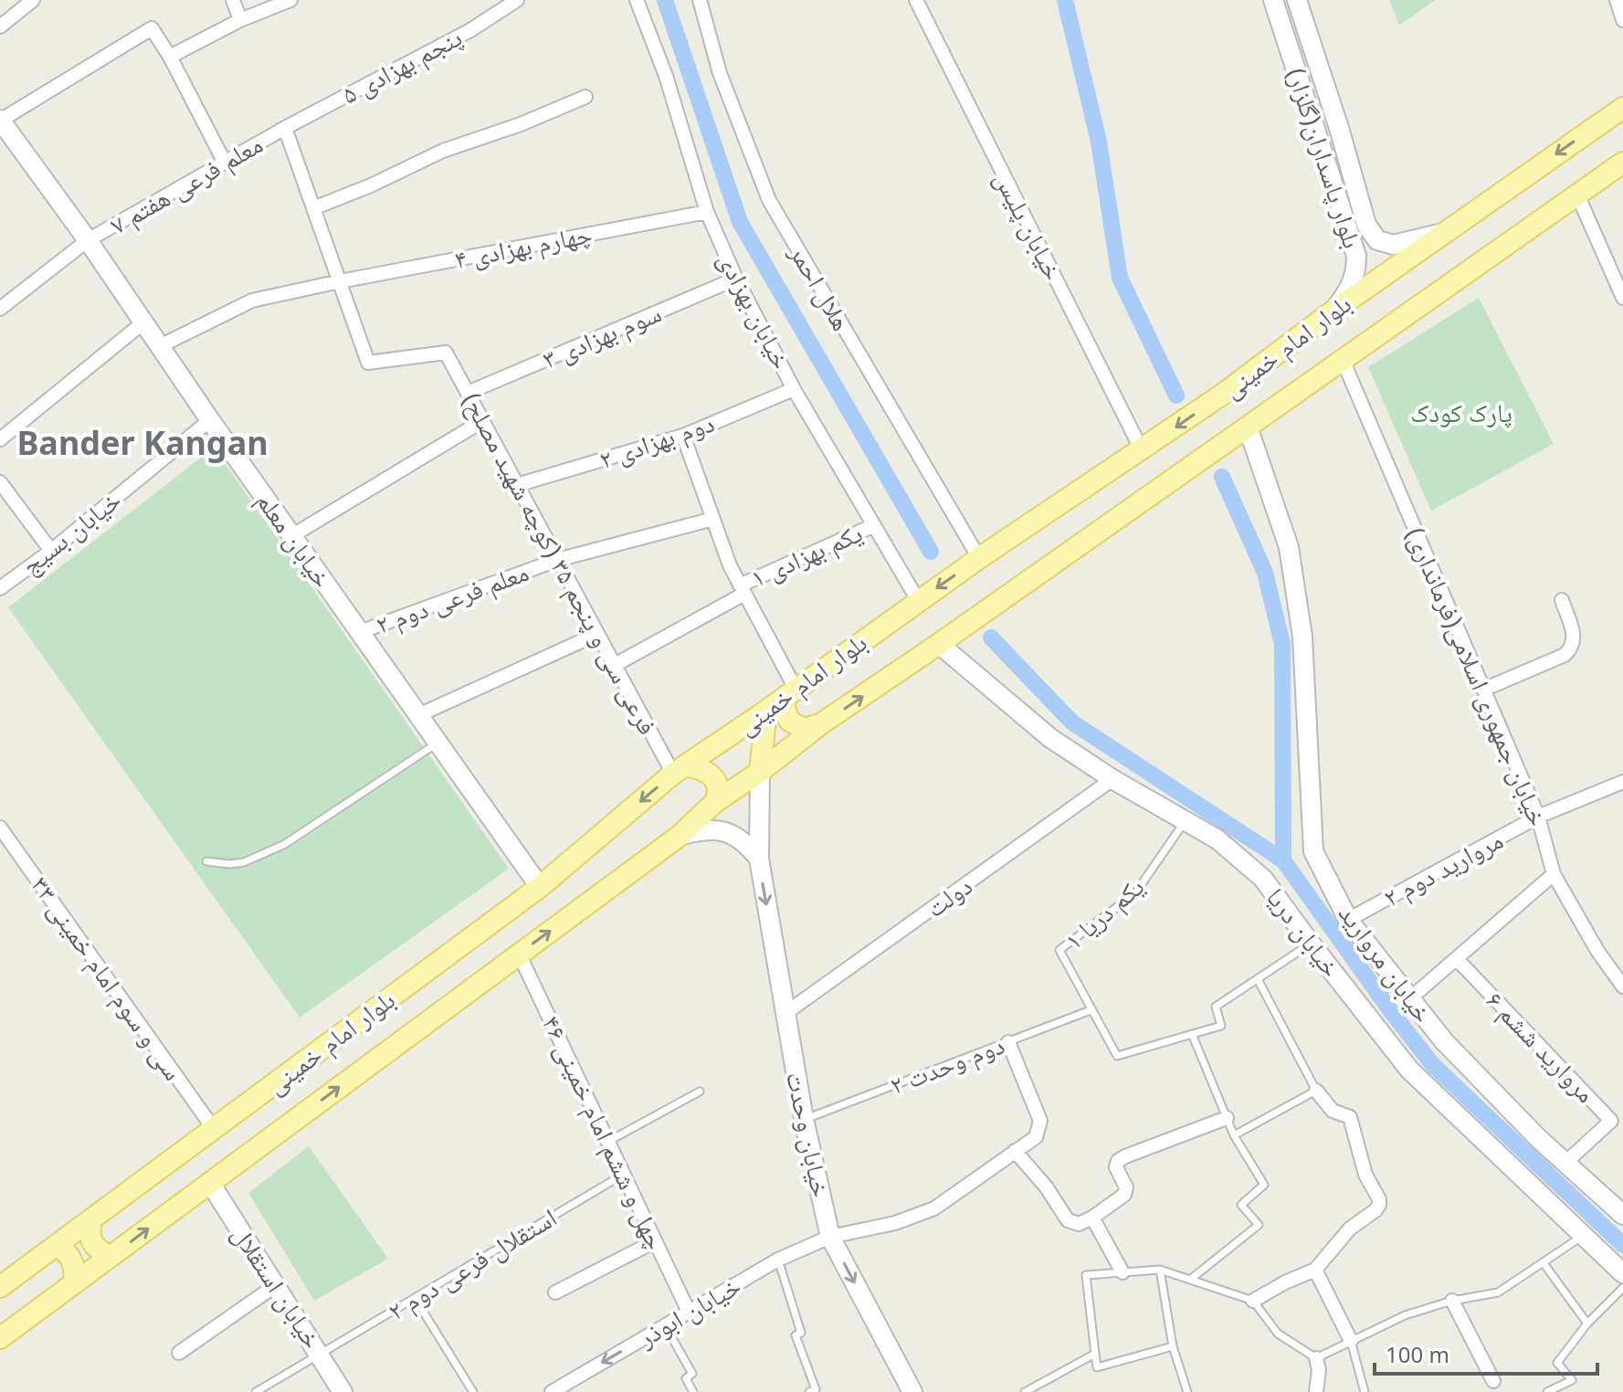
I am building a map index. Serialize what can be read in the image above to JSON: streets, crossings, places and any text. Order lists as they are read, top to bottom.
{
  "streets": {
    "main road": [
      "بلوار پاسداران(گلزار)",
      "بلوار امام خمینی",
      "خیابان معلم",
      "خیابان دریا",
      "خیابان مروارید",
      "خیابان وحدت",
      "خیابان استقلال"
    ],
    "street": [
      "پنجم بهزادی ۵",
      "معلم فرعی هفتم ۷",
      "خیابان پلیس",
      "چهارم بهزادی ۴",
      "هلال احمر",
      "خیابان بهزادی",
      "سوم بهزادی ۳",
      "دوم بهزادی ۲",
      "خیابان بسیج",
      "یکم بهزادی ۱",
      "فرعی سی و پنجم ۳۵ (کوچه شهید مصلح)",
      "معلم فرعی دوم ۲",
      "خیابان جمهوری اسلامی(فرمانداری)",
      "مروارید دوم ۲",
      "دولت",
      "سی و سوم امام خمینی ۳۳",
      "مروارید ششم ۶",
      "چهل و ششم امام خمینی ۴۶",
      "خیابان ابوذر"
    ],
    "lane": ["یکم دریا ۱", "دوم وحدت ۲", "استقلال فرعی دوم ۲"]
  },
  "crossings": [
    ["پنجم بهزادی ۵", "معلم فرعی هفتم ۷"],
    ["بلوار پاسداران(گلزار)", "بلوار امام خمینی"],
    ["معلم فرعی هفتم ۷", "خیابان معلم"],
    ["خیابان پلیس", "بلوار امام خمینی"],
    ["چهارم بهزادی ۴", "خیابان بهزادی"],
    ["چهارم بهزادی ۴", "خیابان معلم"],
    ["چهارم بهزادی ۴", "فرعی سی و پنجم ۳۵ (کوچه شهید مصلح)"],
    ["هلال احمر", "بلوار امام خمینی"],
    ["خیابان بهزادی", "سوم بهزادی ۳"],
    ["خیابان بهزادی", "بلوار امام خمینی"],
    ["خیابان بهزادی", "دوم بهزادی ۲"],
    ["خیابان بهزادی", "یکم بهزادی ۱"],
    ["سوم بهزادی ۳", "فرعی سی و پنجم ۳۵ (کوچه شهید مصلح)"],
    ["بلوار امام خمینی", "خیابان معلم"],
    ["بلوار امام خمینی", "فرعی سی و پنجم ۳۵ (کوچه شهید مصلح)"],
    ["بلوار امام خمینی", "خیابان جمهوری اسلامی(فرمانداری)"],
    ["بلوار امام خمینی", "خیابان دریا"],
    ["بلوار امام خمینی", "خیابان مروارید"],
    ["بلوار امام خمینی", "سی و سوم امام خمینی ۳۳"],
    ["بلوار امام خمینی", "چهل و ششم امام خمینی ۴۶"],
    ["بلوار امام خمینی", "خیابان وحدت"],
    ["بلوار امام خمینی", "خیابان استقلال"],
    ["دوم بهزادی ۲", "فرعی سی و پنجم ۳۵ (کوچه شهید مصلح)"],
    ["خیابان بسیج", "خیابان معلم"],
    ["خیابان معلم", "معلم فرعی دوم ۲"],
    ["یکم بهزادی ۱", "فرعی سی و پنجم ۳۵ (کوچه شهید مصلح)"],
    ["فرعی سی و پنجم ۳۵ (کوچه شهید مصلح)", "معلم فرعی دوم ۲"],
    ["خیابان جمهوری اسلامی(فرمانداری)", "مروارید دوم ۲"],
    ["مروارید دوم ۲", "خیابان مروارید"],
    ["دولت", "خیابان دریا"],
    ["دولت", "خیابان وحدت"],
    ["یکم دریا ۱", "خیابان دریا"],
    ["یکم دریا ۱", "دوم وحدت ۲"],
    ["خیابان مروارید", "مروارید ششم ۶"],
    ["دوم وحدت ۲", "خیابان وحدت"],
    ["دوم وحدت ۲", "خیابان ابوذر"],
    ["چهل و ششم امام خمینی ۴۶", "استقلال فرعی دوم ۲"],
    ["چهل و ششم امام خمینی ۴۶", "خیابان ابوذر"],
    ["خیابان وحدت", "خیابان ابوذر"],
    ["استقلال فرعی دوم ۲", "خیابان استقلال"]
  ],
  "one_way": ["خیابان وحدت"],
  "districts": ["Bander Kangan"],
  "parks": ["پارک کودک"],
  "scale_bar": "100 m"
}
